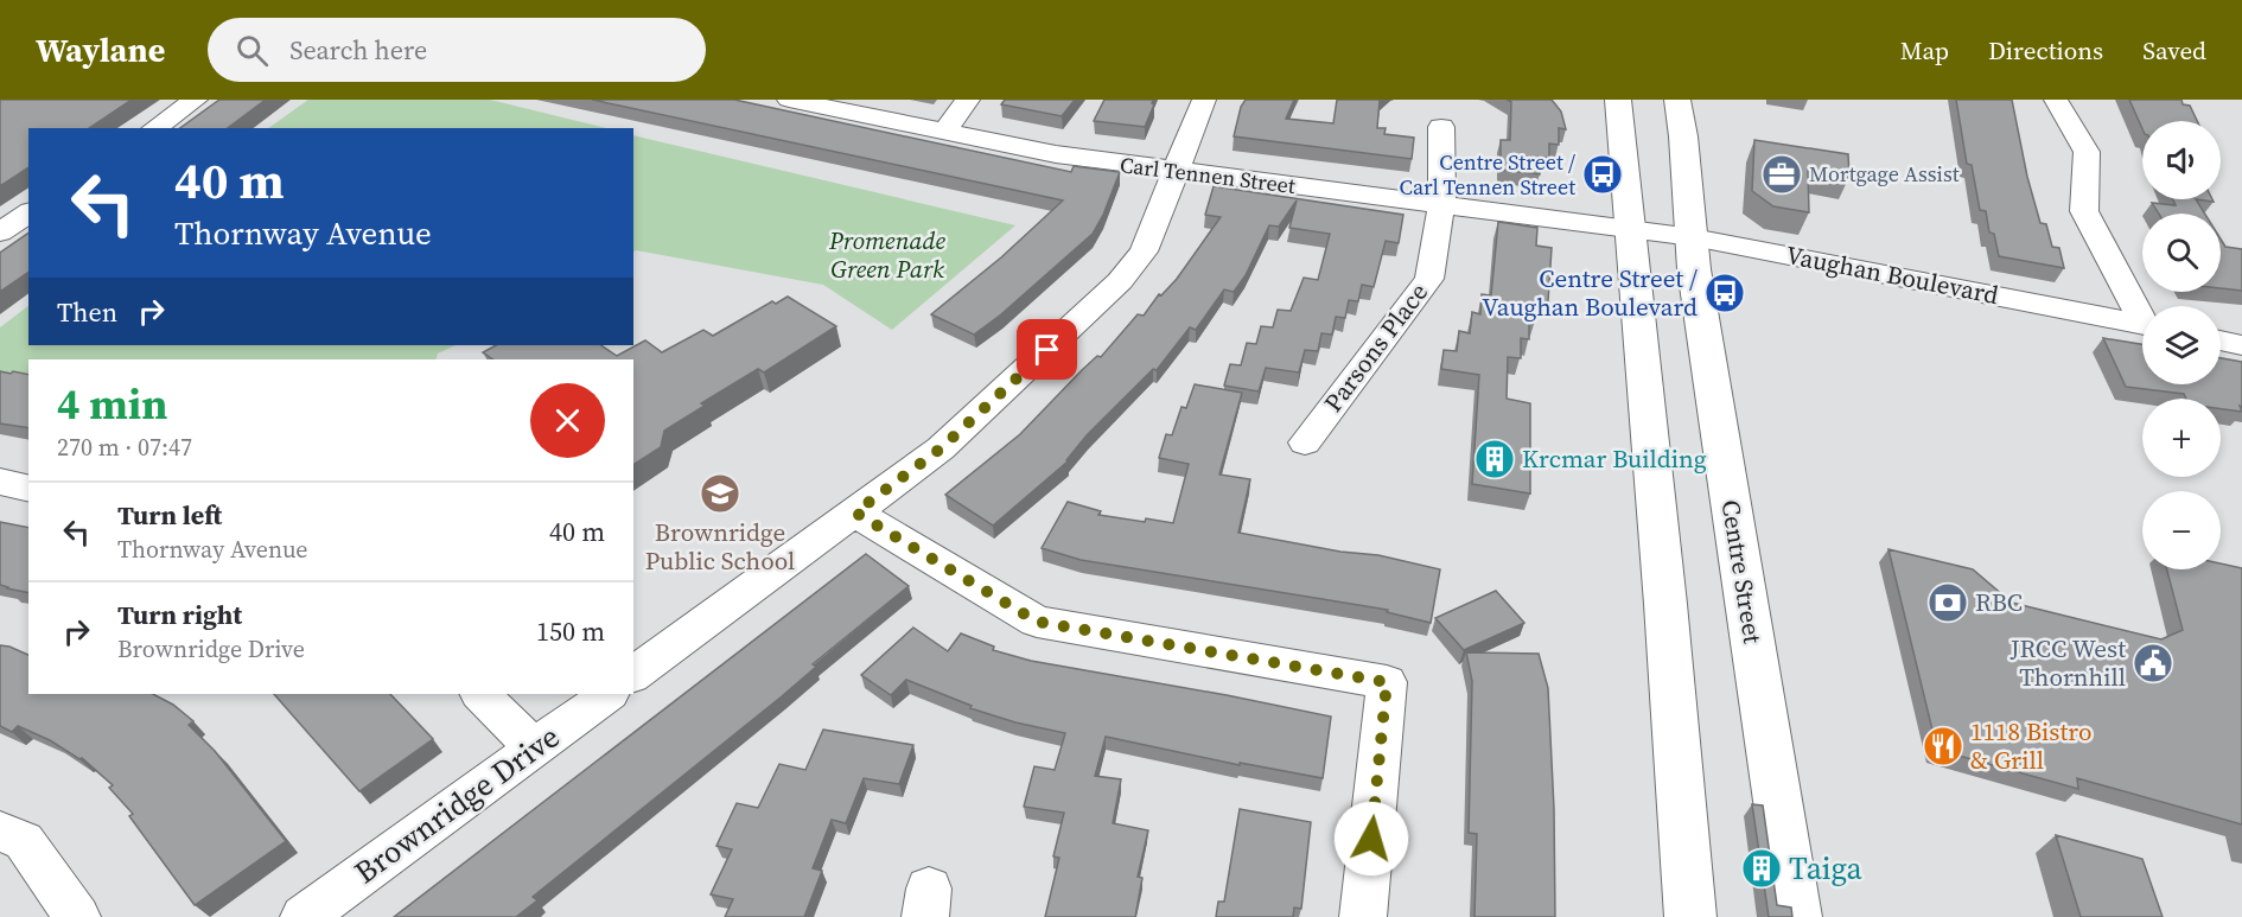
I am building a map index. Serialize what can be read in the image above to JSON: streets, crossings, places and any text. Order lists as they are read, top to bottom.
{
  "streets": {
    "main road": ["Centre Street"],
    "street": [
      "Carl Tennen Street",
      "Vaughan Boulevard",
      "Parsons Place",
      "Brownridge Drive"
    ]
  },
  "crossings": [
    ["Carl Tennen Street", "Vaughan Boulevard"],
    ["Carl Tennen Street", "Parsons Place"],
    ["Vaughan Boulevard", "Centre Street"]
  ],
  "parks": ["Promenade Green Park"],
  "places": {
    "bus stop": ["Centre Street / Carl Tennen Street", "Centre Street / Vaughan Boulevard"],
    "office": ["Mortgage Assist"],
    "building": ["Krcmar Building", "Taiga"],
    "school or university": ["Brownridge Public School"],
    "bank": ["RBC"],
    "public building": ["JRCC West Thornhill"],
    "restaurant": ["1118 Bistro & Grill"]
  },
  "page": {
    "header": "Waylane",
    "search": "Search here",
    "nav": ["Map", "Directions", "Saved"],
    "map_buttons": ["+", "−"],
    "turn": ["40 m", "Thornway Avenue"],
    "then": "Then",
    "heading": ["4 min", "270 m · 07:47"],
    "list": [
      {
        "name": "Turn left",
        "note": "Thornway Avenue",
        "value": "40 m"
      },
      {
        "name": "Turn right",
        "note": "Brownridge Drive",
        "value": "150 m"
      }
    ]
  }
}
